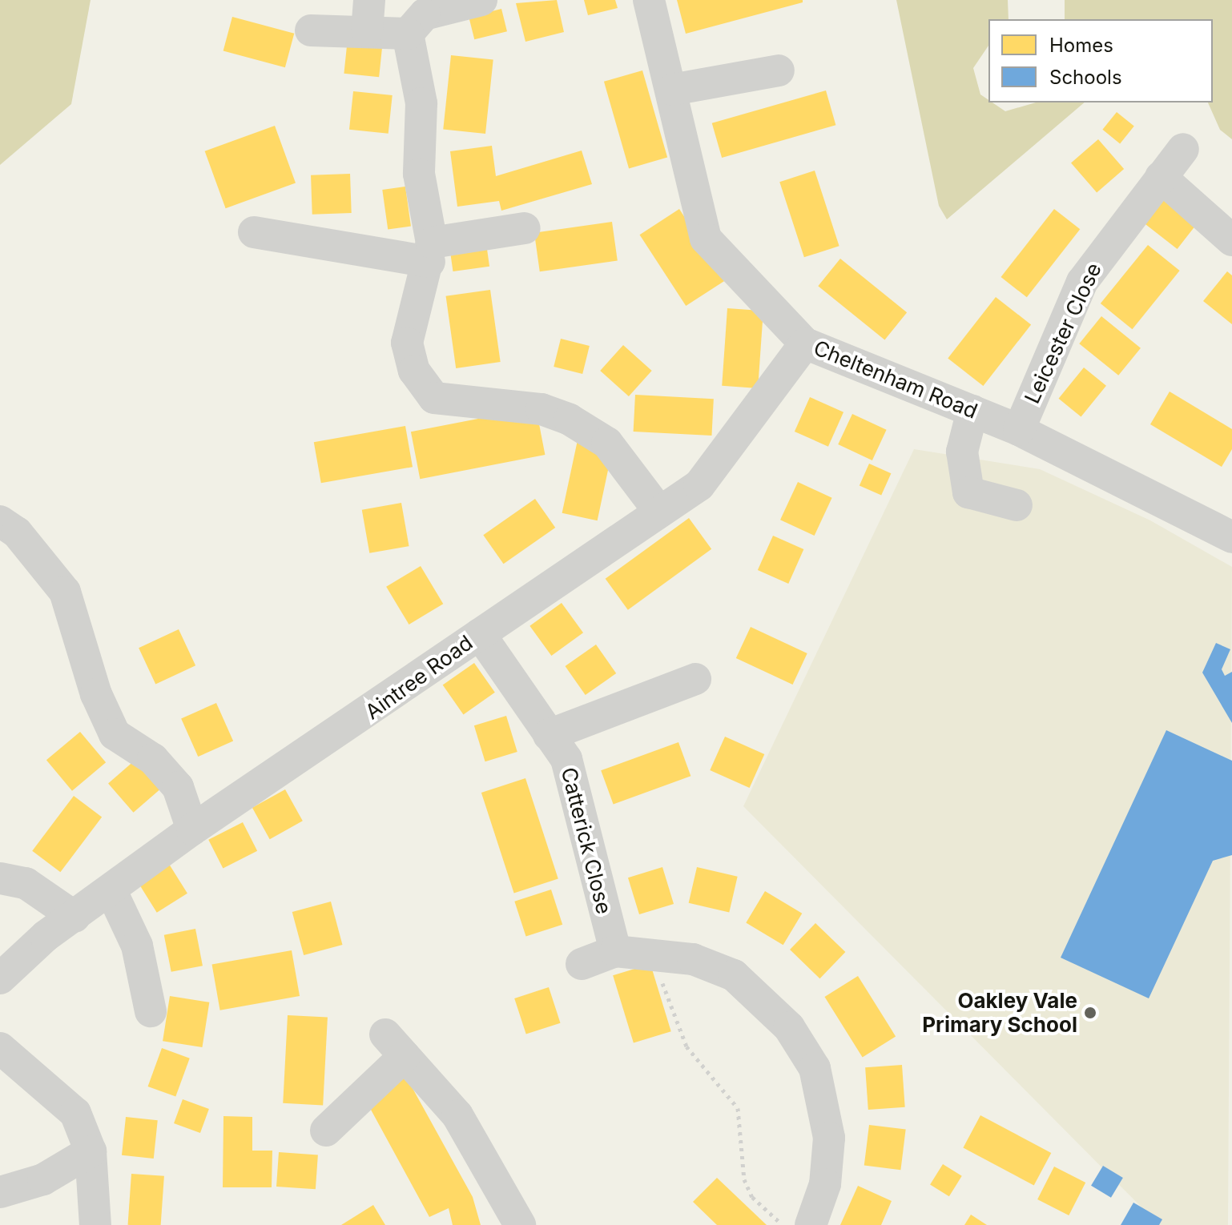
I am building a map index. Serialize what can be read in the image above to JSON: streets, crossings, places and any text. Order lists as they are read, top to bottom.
{
  "streets": {
    "street": [
      "Leicester Close",
      "Cheltenham Road",
      "Aintree Road",
      "Catterick Close"
    ]
  },
  "crossings": [
    ["Leicester Close", "Cheltenham Road"],
    ["Cheltenham Road", "Aintree Road"],
    ["Aintree Road", "Catterick Close"]
  ],
  "places": ["Oakley Vale Primary School"],
  "legend": ["Homes", "Schools"]
}
